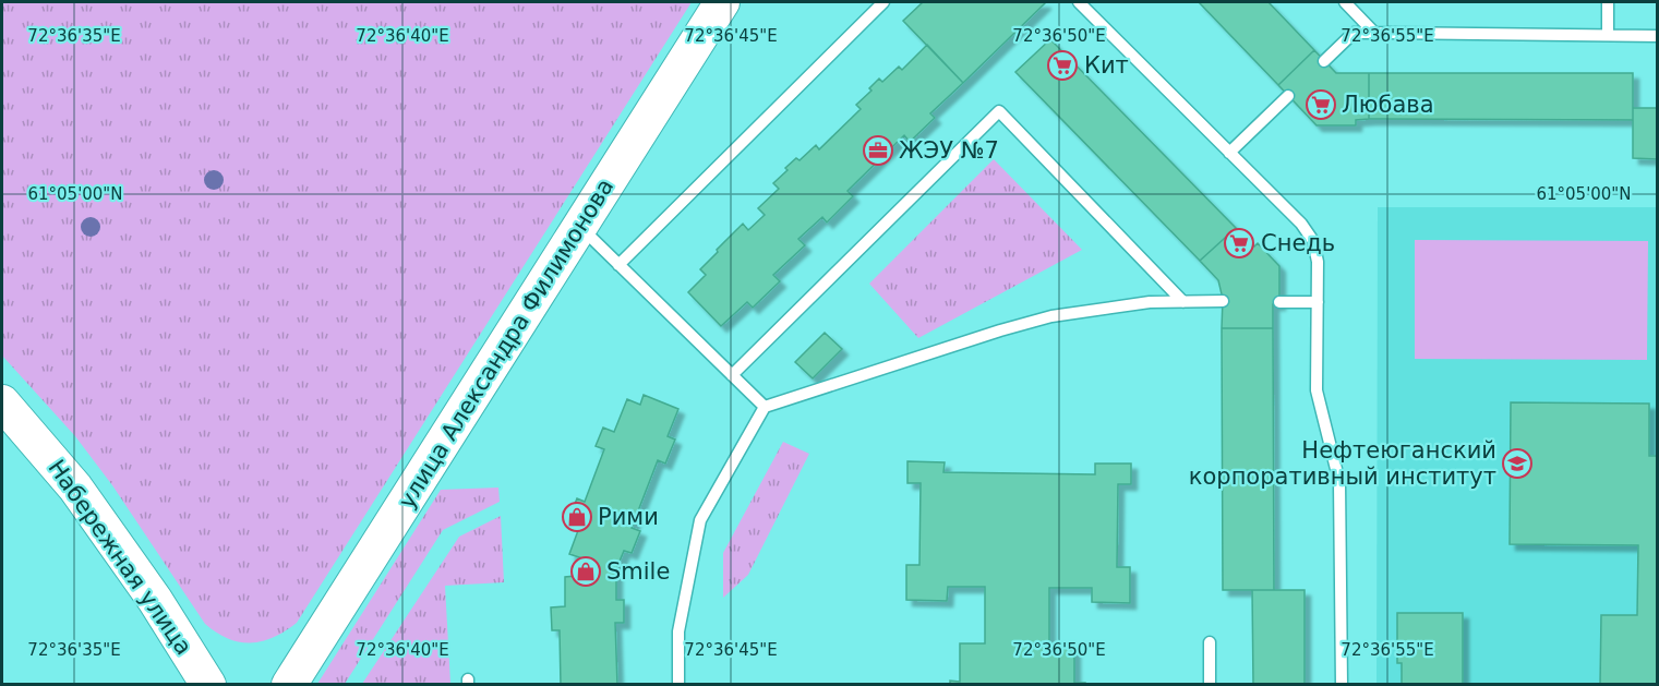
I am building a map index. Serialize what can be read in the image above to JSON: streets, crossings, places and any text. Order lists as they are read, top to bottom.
{
  "streets": {
    "main road": ["улица Александра Филимонова", "Набережная улица"]
  },
  "places": {
    "supermarket": ["Кит", "Любава", "Снедь"],
    "office": ["ЖЭУ №7"],
    "school or university": ["Нефтеюганский корпоративный институт"],
    "shop": ["Рими", "Smile"]
  },
  "coordinates": [
    "72°36'35\"E",
    "72°36'40\"E",
    "72°36'45\"E",
    "72°36'50\"E",
    "72°36'55\"E",
    "61°05'00\"N"
  ]
}
